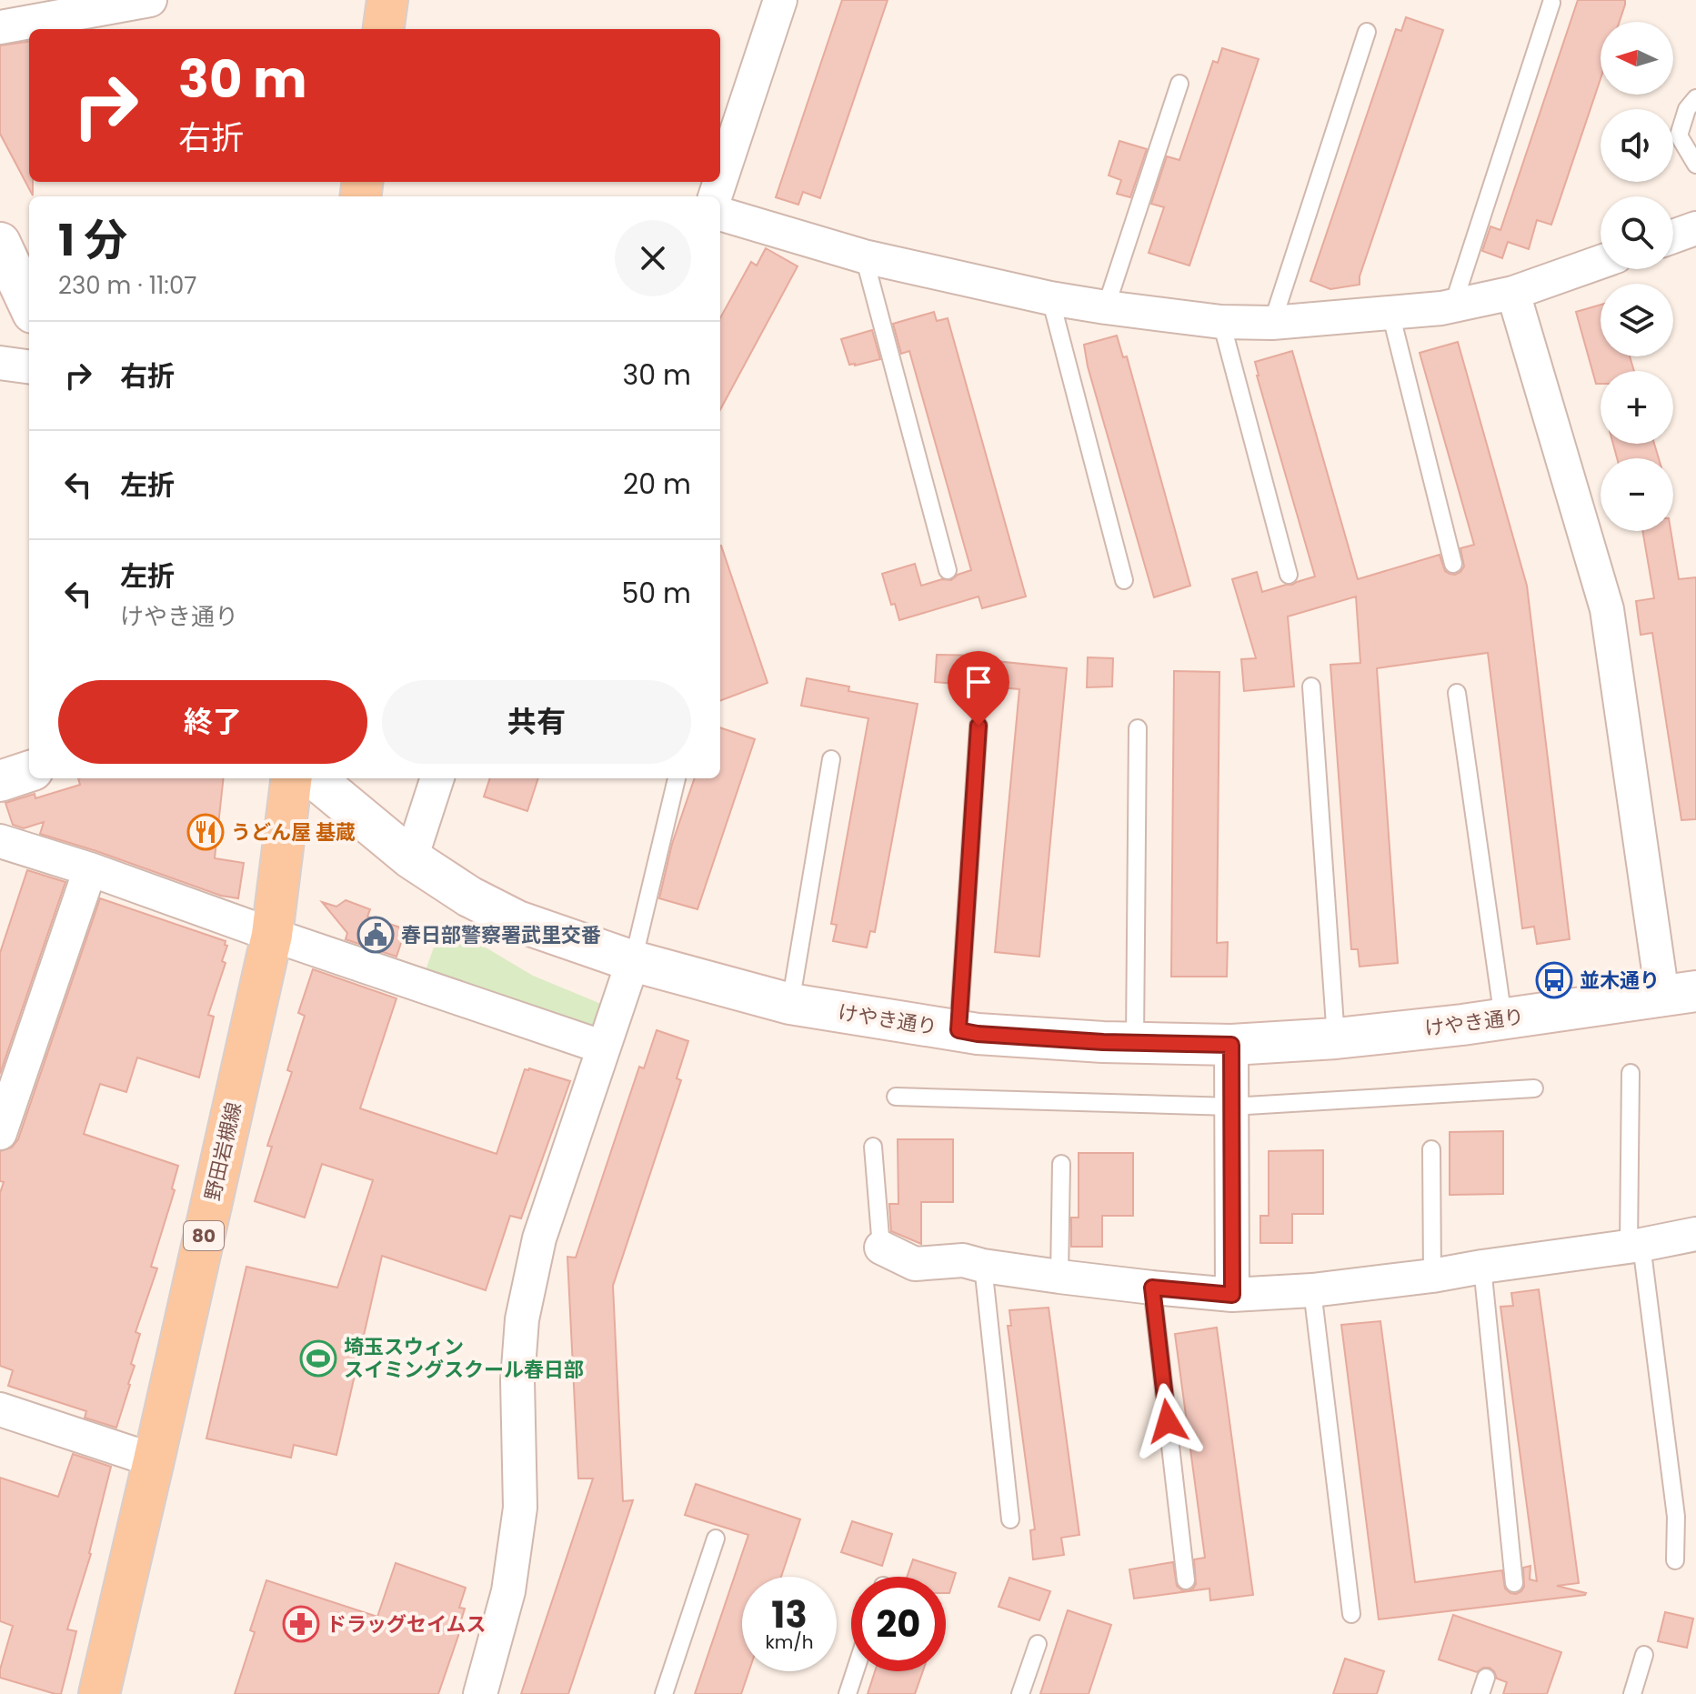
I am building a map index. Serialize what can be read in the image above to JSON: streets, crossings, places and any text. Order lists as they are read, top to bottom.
{
  "streets": {
    "main road": ["野田岩槻線", "80"],
    "street": ["けやき通り"]
  },
  "places": {
    "restaurant": ["うどん屋 基蔵"],
    "public building": ["春日部警察署武里交番"],
    "bus stop": ["並木通り"],
    "sports": ["埼玉スウィン スイミングスクール春日部"],
    "pharmacy": ["ドラッグセイムス"]
  },
  "north": "left",
  "page": {
    "map_buttons": ["+", "−"],
    "turn": ["30 m", "右折"],
    "heading": ["1 分", "230 m · 11:07"],
    "list": [
      {
        "name": "右折",
        "value": "30 m"
      },
      {
        "name": "左折",
        "value": "20 m"
      },
      {
        "name": "左折",
        "note": "けやき通り",
        "value": "50 m"
      }
    ],
    "buttons": ["終了", "共有"],
    "speed": "13 km/h",
    "limit": "20"
  }
}
